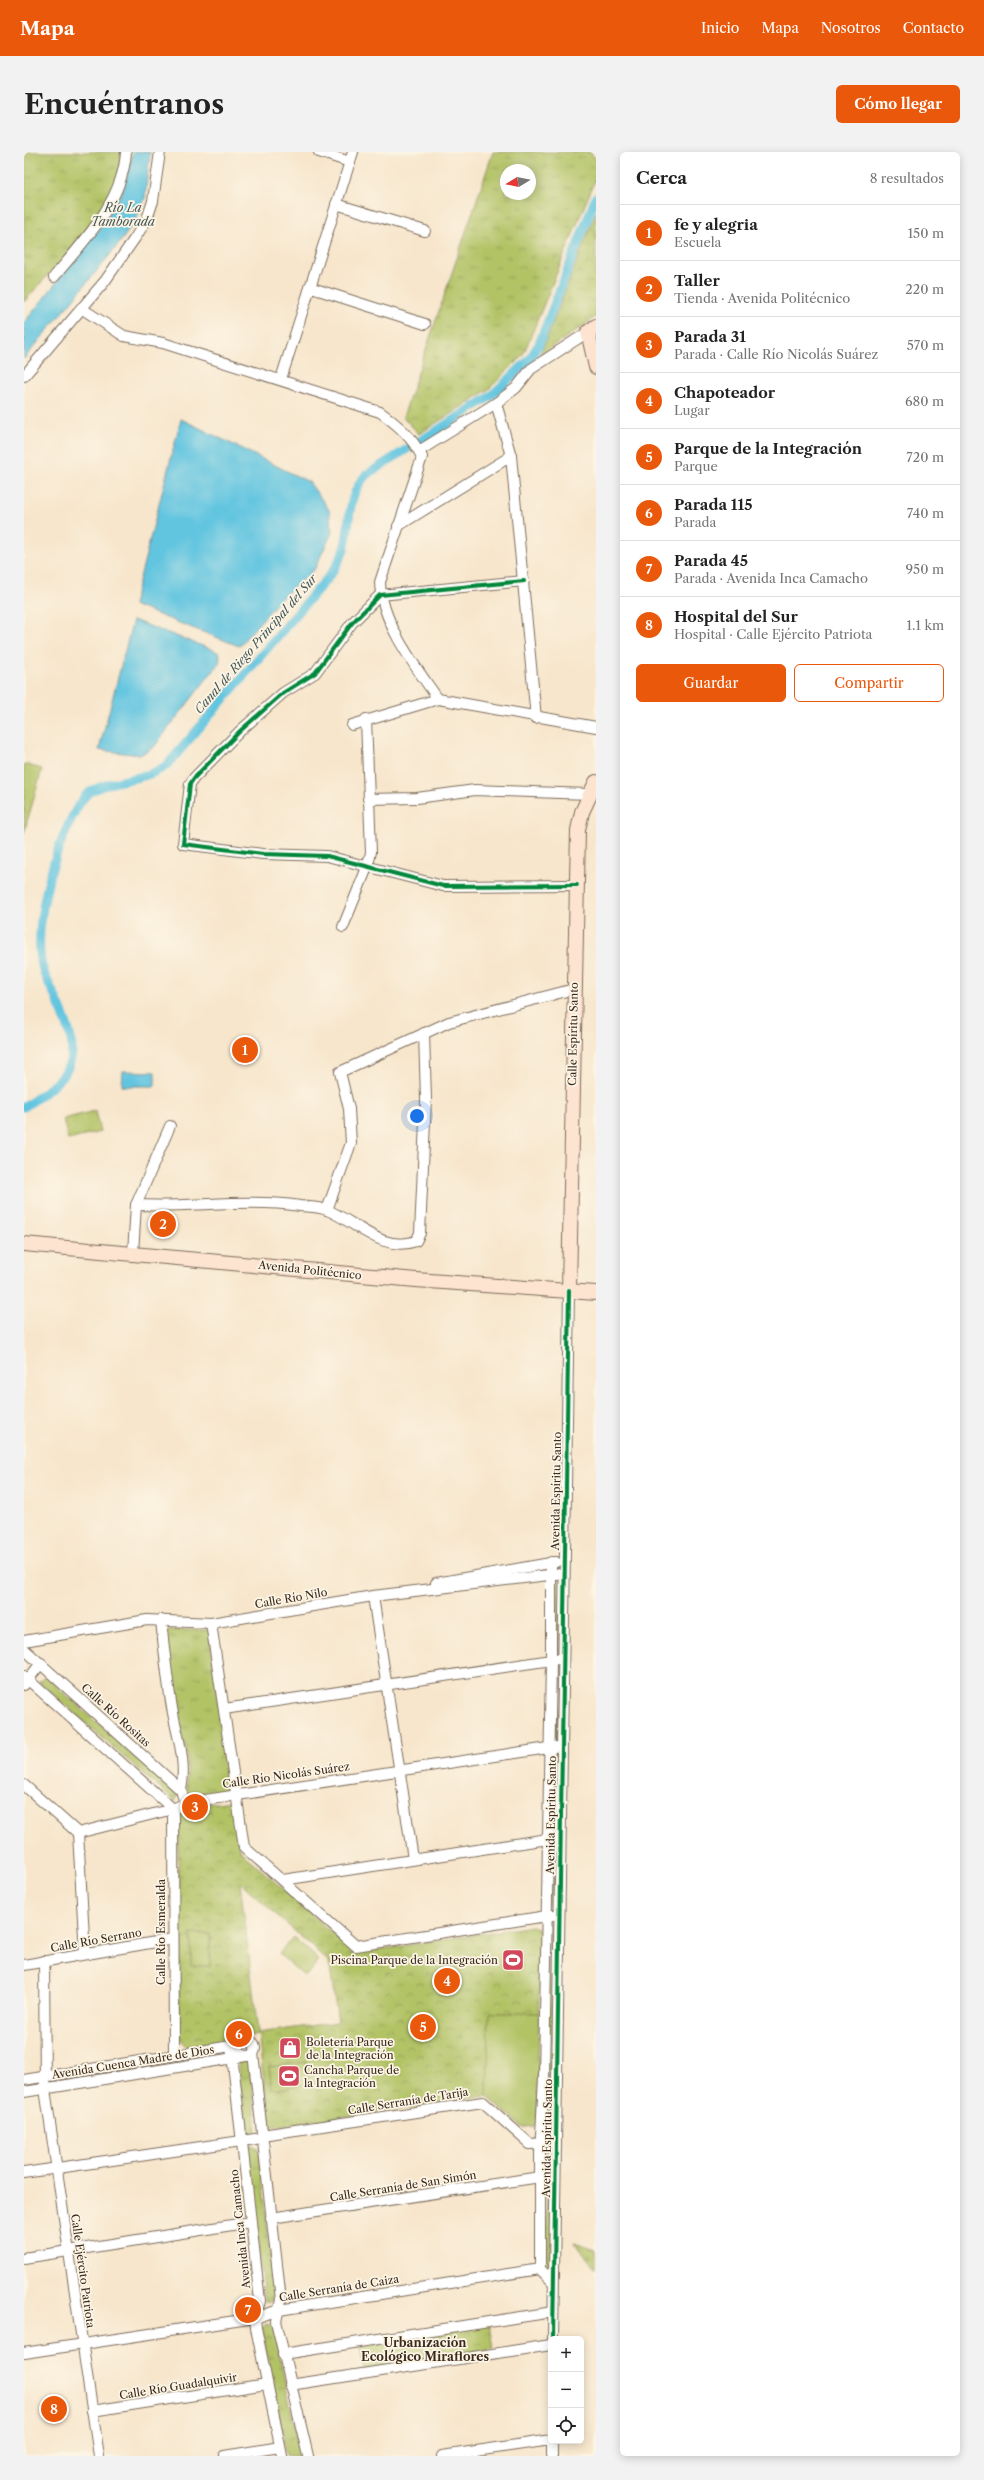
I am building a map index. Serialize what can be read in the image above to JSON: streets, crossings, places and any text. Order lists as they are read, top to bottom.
{
  "streets": {
    "main road": ["Calle Espíritu Santo", "Avenida Politécnico"],
    "street": [
      "Avenida Espíritu Santo",
      "Calle Río Nilo",
      "Calle Río Rositas",
      "Calle Río Nicolás Suárez",
      "Calle Río Esmeralda",
      "Calle Río Serrano",
      "Avenida Cuenca Madre de Dios",
      "Calle Serranía de Tarija",
      "Calle Serranía de San Simón",
      "Avenida Inca Camacho",
      "Calle Ejército Patriota",
      "Calle Serranía de Caiza",
      "Calle Río Guadalquivir"
    ]
  },
  "crossings": [
    ["Calle Espíritu Santo", "Avenida Politécnico"],
    ["Calle Espíritu Santo", "Avenida Espíritu Santo"],
    ["Avenida Politécnico", "Avenida Espíritu Santo"],
    ["Avenida Espíritu Santo", "Calle Río Nilo"],
    ["Avenida Espíritu Santo", "Calle Río Nicolás Suárez"],
    ["Avenida Espíritu Santo", "Calle Serranía de Tarija"],
    ["Avenida Espíritu Santo", "Calle Serranía de San Simón"],
    ["Avenida Espíritu Santo", "Calle Serranía de Caiza"],
    ["Calle Río Rositas", "Calle Río Nicolás Suárez"],
    ["Calle Río Nicolás Suárez", "Calle Río Esmeralda"],
    ["Calle Río Esmeralda", "Calle Río Serrano"],
    ["Calle Río Esmeralda", "Avenida Cuenca Madre de Dios"],
    ["Avenida Cuenca Madre de Dios", "Avenida Inca Camacho"],
    ["Avenida Cuenca Madre de Dios", "Calle Ejército Patriota"],
    ["Calle Serranía de Tarija", "Avenida Inca Camacho"],
    ["Calle Serranía de Tarija", "Calle Ejército Patriota"],
    ["Avenida Inca Camacho", "Calle Serranía de Caiza"],
    ["Avenida Inca Camacho", "Calle Río Guadalquivir"],
    ["Calle Ejército Patriota", "Calle Serranía de Caiza"],
    ["Calle Ejército Patriota", "Calle Río Guadalquivir"]
  ],
  "districts": ["Urbanización Ecológico Miraflores"],
  "water": ["Río La Tamborada", "Canal de Riego Principal del Sur"],
  "places": {
    "sports": ["Piscina Parque de la Integración", "Cancha Parque de la Integración"],
    "shop": ["Boletería Parque de la Integración"]
  },
  "north": "left",
  "page": {
    "header": "Mapa",
    "nav": [
      "Inicio",
      "Mapa",
      "Nosotros",
      "Contacto"
    ],
    "buttons": [
      "Cómo llegar",
      ["Guardar", "Compartir"]
    ],
    "title": "Encuéntranos",
    "heading": ["Cerca", "8 resultados"],
    "list": [
      {
        "mark": "1",
        "name": "fe y alegria",
        "note": "Escuela",
        "value": "150 m"
      },
      {
        "mark": "2",
        "name": "Taller",
        "note": "Tienda · Avenida Politécnico",
        "value": "220 m"
      },
      {
        "mark": "3",
        "name": "Parada 31",
        "note": "Parada · Calle Río Nicolás Suárez",
        "value": "570 m"
      },
      {
        "mark": "4",
        "name": "Chapoteador",
        "note": "Lugar",
        "value": "680 m"
      },
      {
        "mark": "5",
        "name": "Parque de la Integración",
        "note": "Parque",
        "value": "720 m"
      },
      {
        "mark": "6",
        "name": "Parada 115",
        "note": "Parada",
        "value": "740 m"
      },
      {
        "mark": "7",
        "name": "Parada 45",
        "note": "Parada · Avenida Inca Camacho",
        "value": "950 m"
      },
      {
        "mark": "8",
        "name": "Hospital del Sur",
        "note": "Hospital · Calle Ejército Patriota",
        "value": "1.1 km"
      }
    ],
    "pins": [
      "1",
      "2",
      "3",
      "4",
      "5",
      "6",
      "7",
      "8"
    ],
    "map_buttons": ["+", "−"]
  }
}
